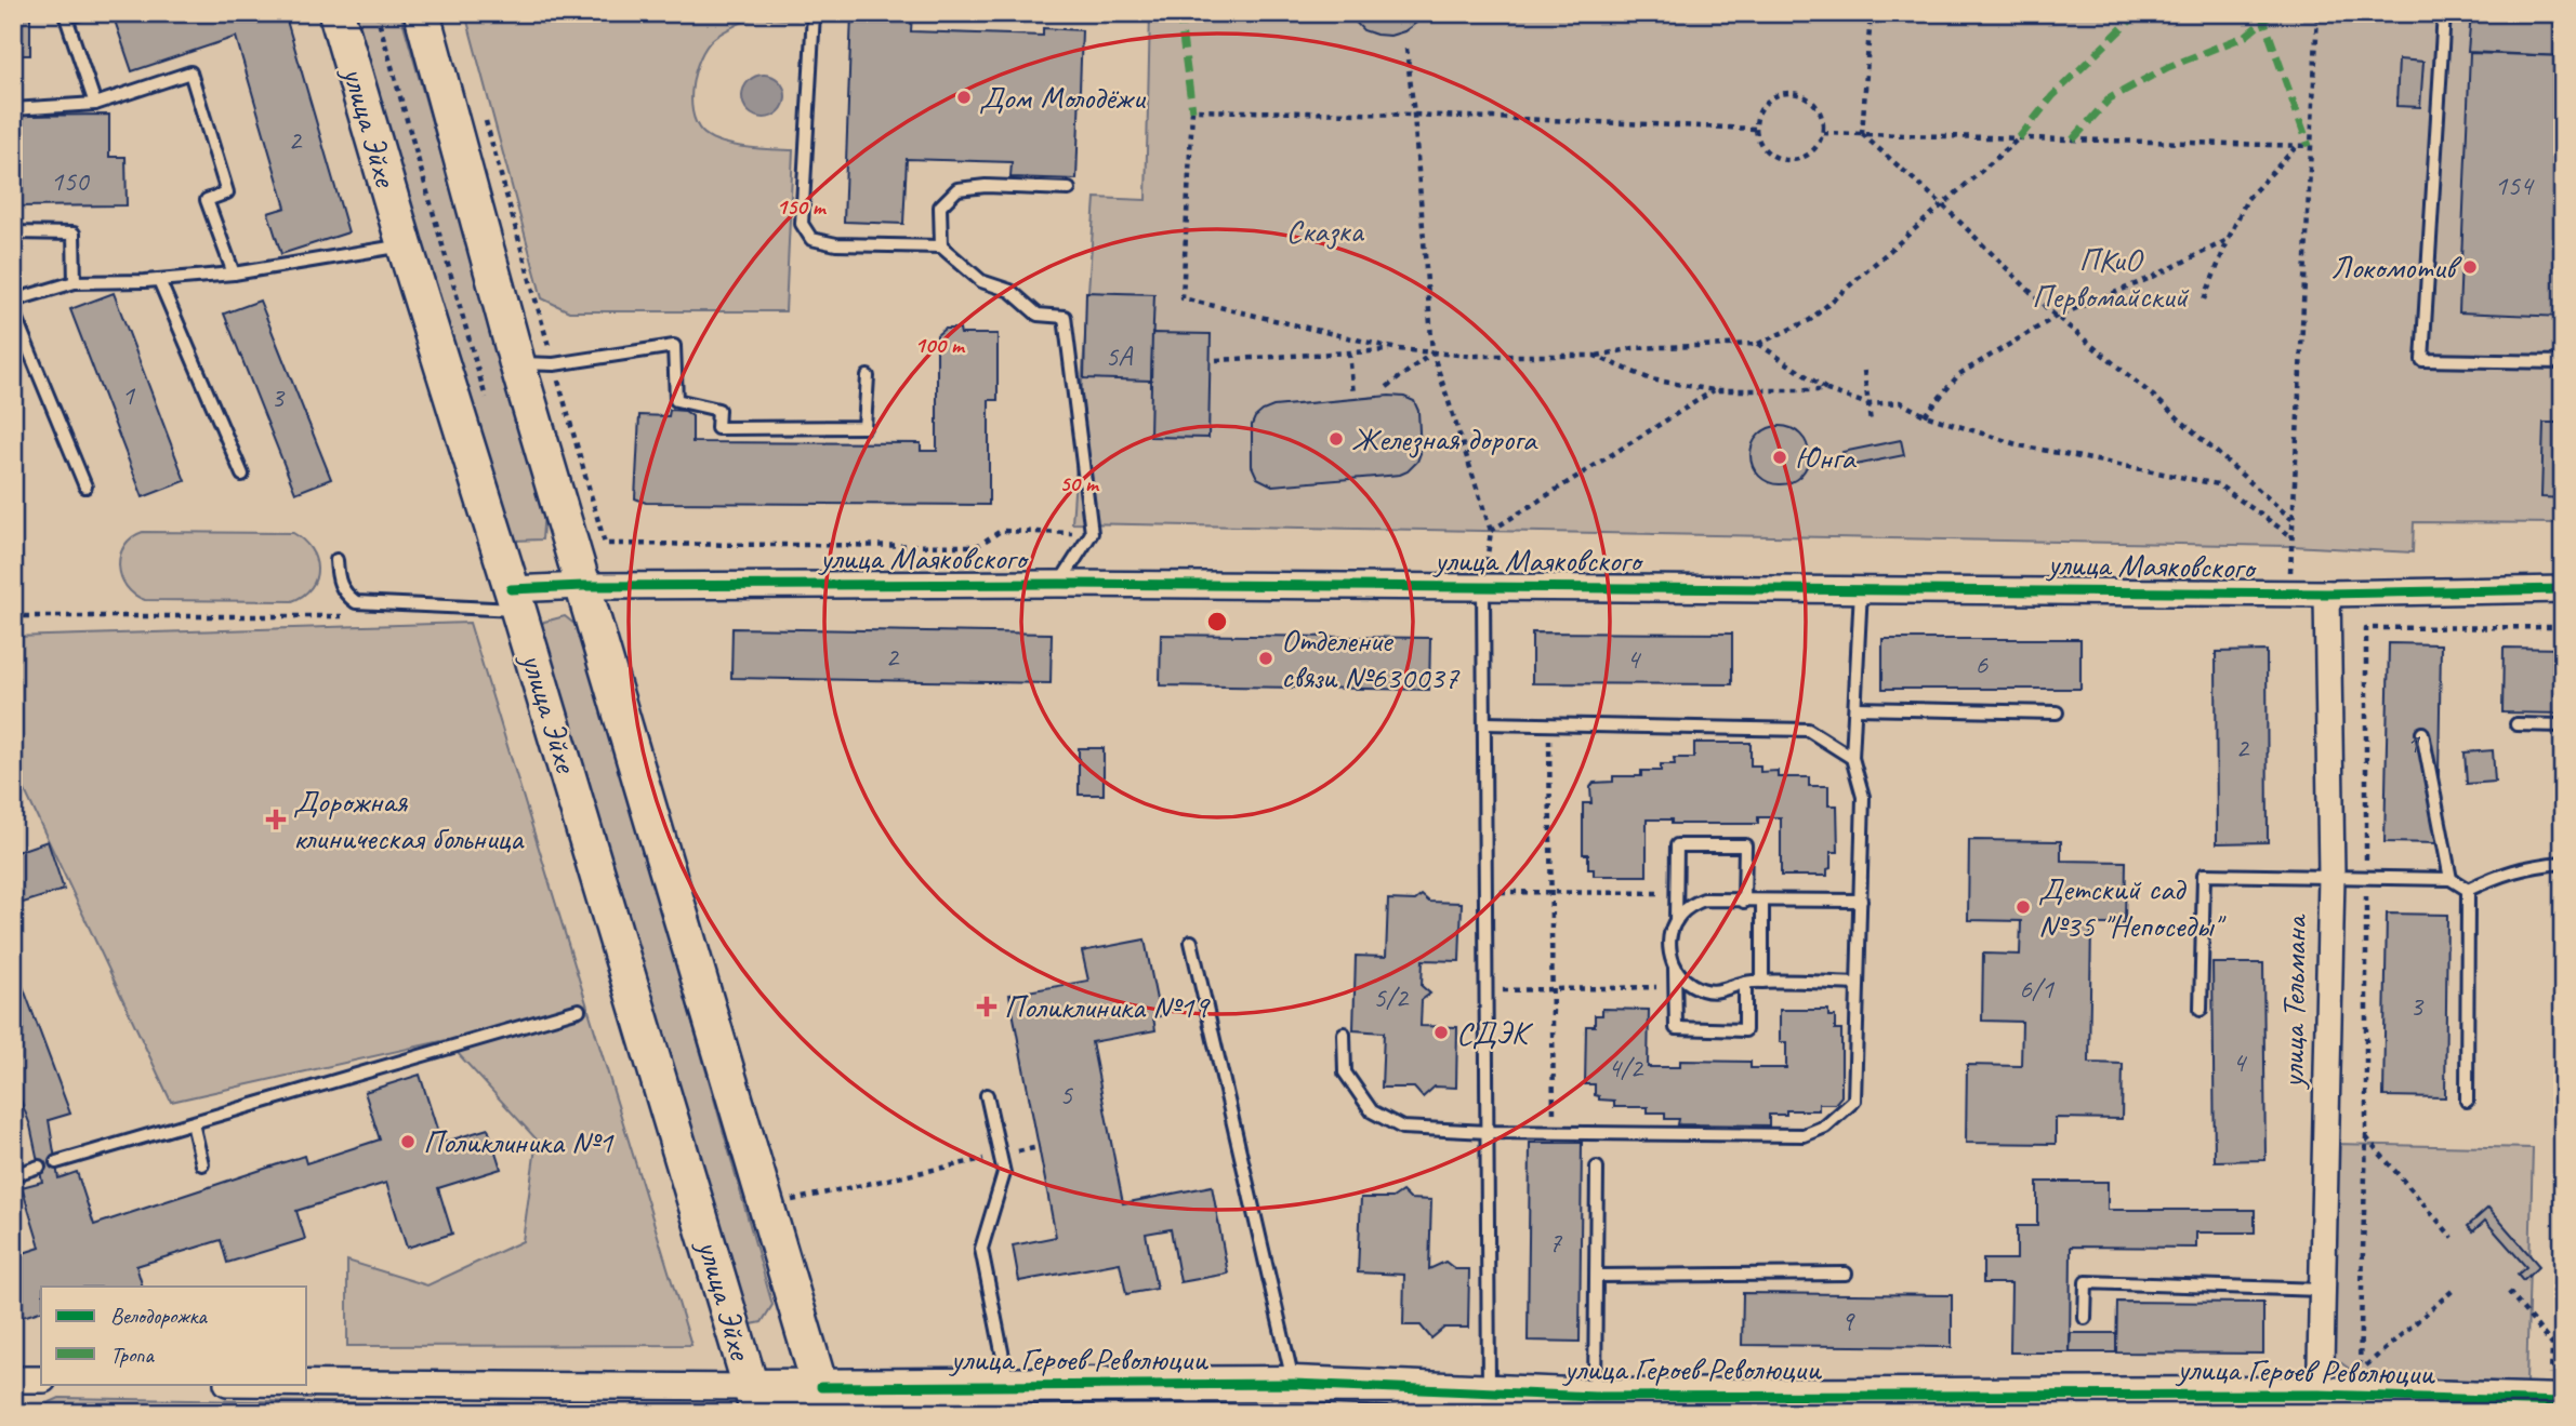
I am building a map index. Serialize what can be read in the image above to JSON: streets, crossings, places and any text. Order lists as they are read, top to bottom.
{
  "streets": {
    "main road": ["улица Эйхе", "улица Героев Революции"],
    "street": ["улица Маяковского", "улица Тельмана"]
  },
  "crossings": [
    ["улица Эйхе", "улица Маяковского"],
    ["улица Эйхе", "улица Героев Революции"],
    ["улица Маяковского", "улица Тельмана"],
    ["улица Тельмана", "улица Героев Революции"]
  ],
  "parks": ["Сказка", "ПКиО Первомайский"],
  "places": {
    "other": [
      "Дом Молодёжи",
      "Локомотив",
      "Железная дорога",
      "Юнга",
      "Отделение связи №630037",
      "Детский сад №35 \"Непоседы\"",
      "СДЭК",
      "Поликлиника №1"
    ],
    "health": ["Дорожная клиническая больница", "Поликлиника №19"]
  },
  "house_numbers": [
    "2",
    "150",
    "154",
    "5А",
    "1",
    "3",
    "2",
    "4",
    "6",
    "1",
    "2",
    "6/1",
    "5/2",
    "3",
    "4",
    "4/2",
    "5",
    "7",
    "9"
  ],
  "legend": ["Велодорожка", "Тропа"],
  "rings": ["150 m", "100 m", "50 m"]
}
